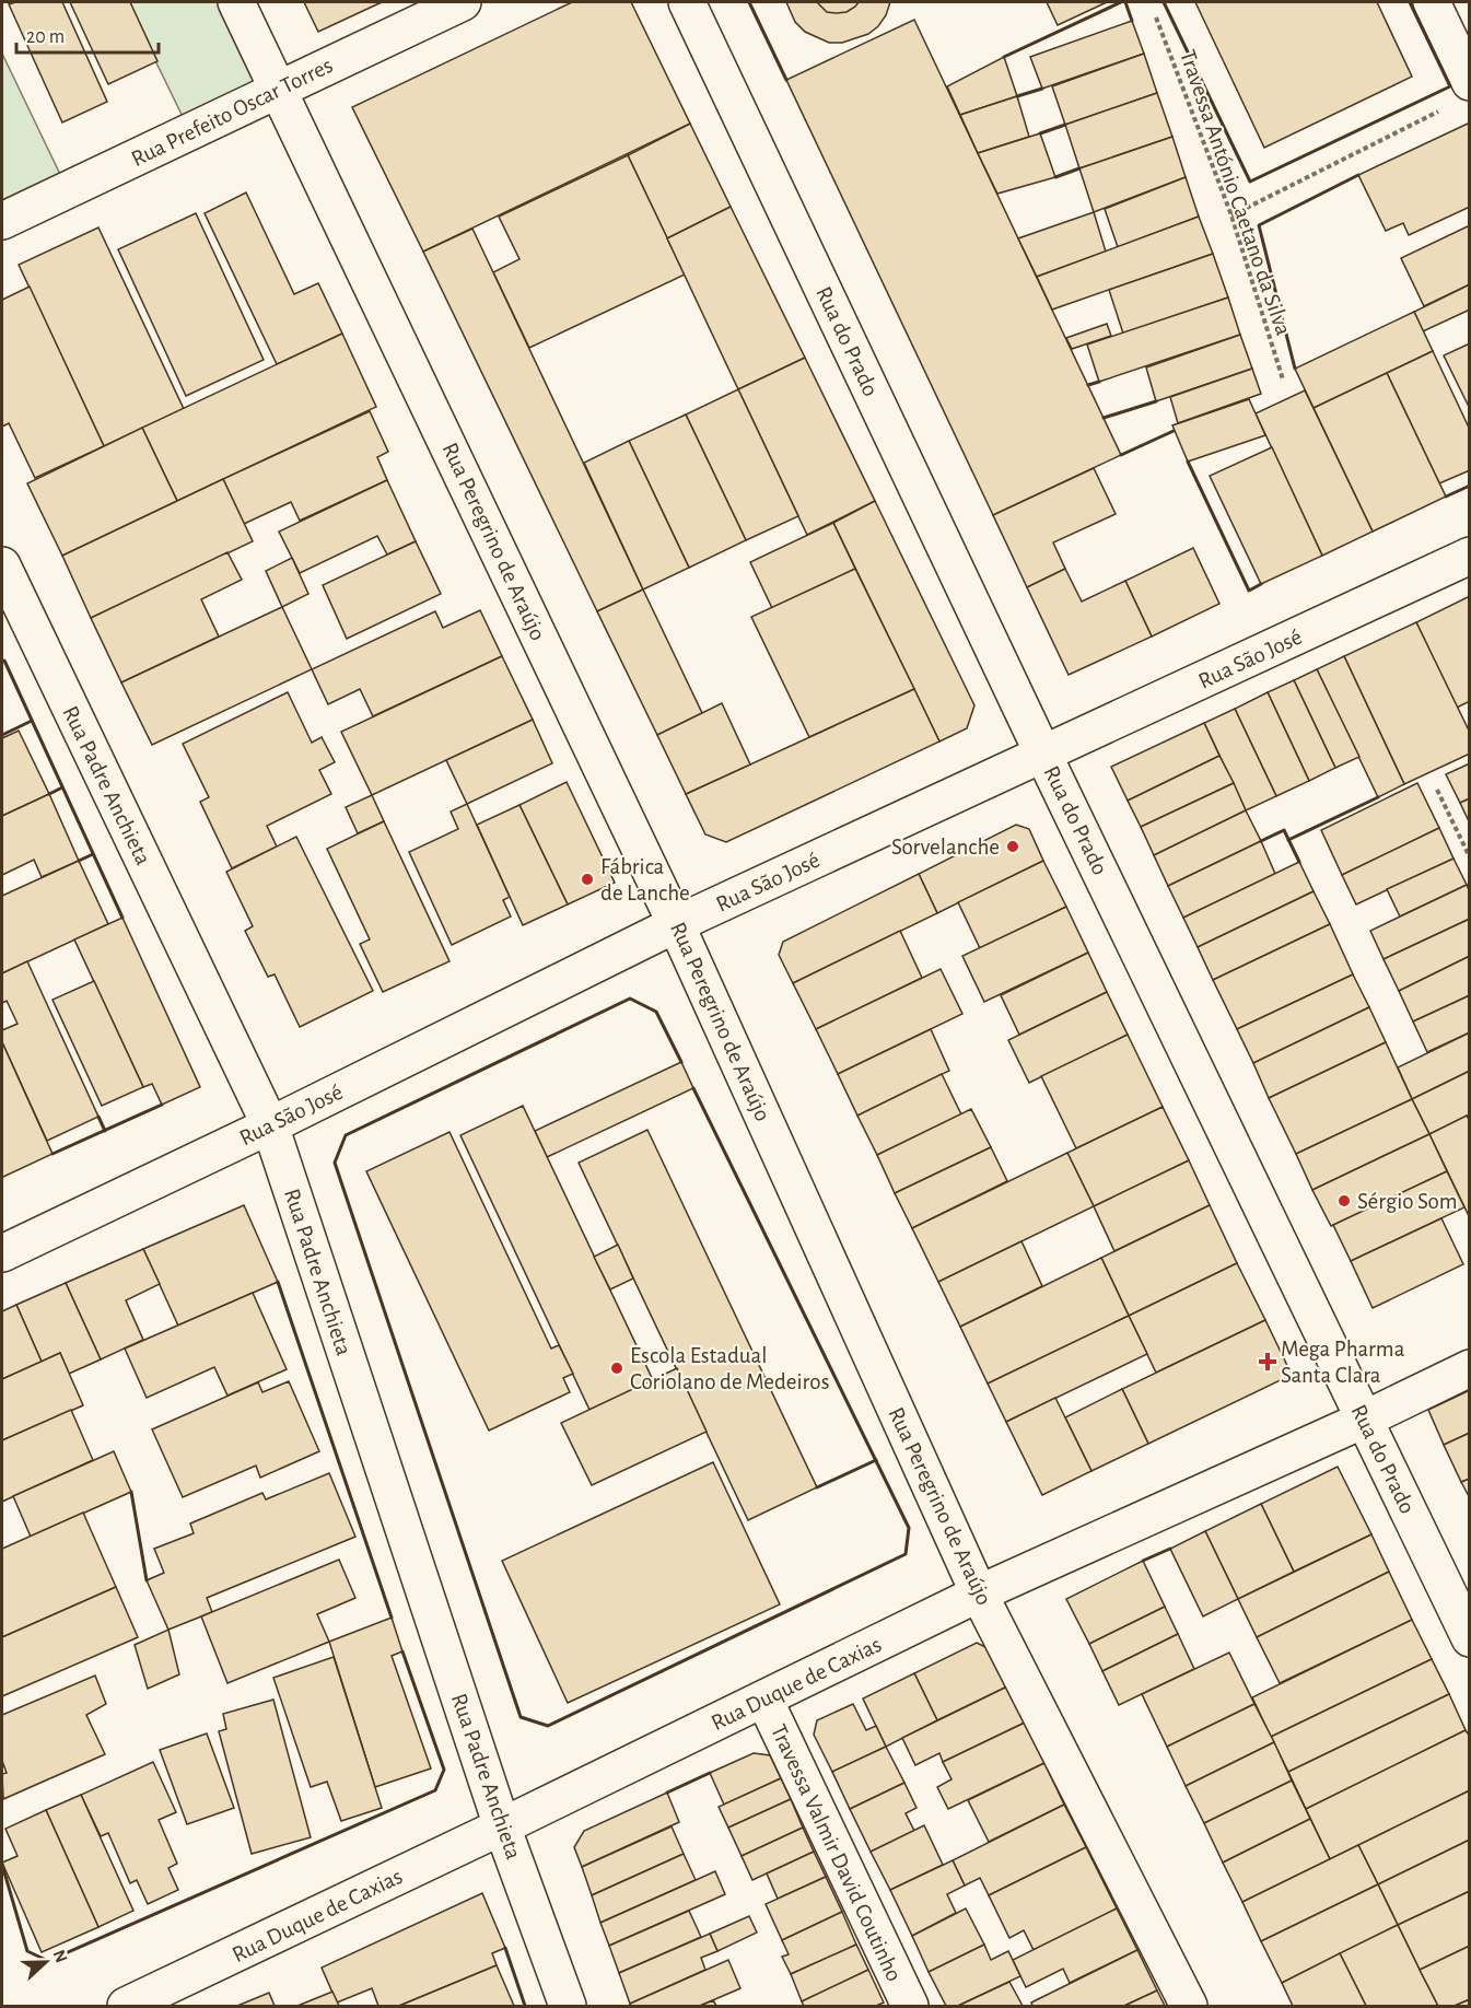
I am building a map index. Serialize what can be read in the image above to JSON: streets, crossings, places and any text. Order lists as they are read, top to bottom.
{
  "streets": {
    "street": [
      "Rua Prefeito Oscar Torres",
      "Rua do Prado",
      "Rua Peregrino de Araújo",
      "Rua São José",
      "Rua Padre Anchieta",
      "Rua Duque de Caxias",
      "Travessa Valmir David Coutinho"
    ],
    "path": ["Travessa António Caetano da Silva"]
  },
  "crossings": [
    ["Rua Prefeito Oscar Torres", "Rua Peregrino de Araújo"],
    ["Rua do Prado", "Rua São José"],
    ["Rua do Prado", "Rua Duque de Caxias"],
    ["Rua Peregrino de Araújo", "Rua São José"],
    ["Rua Peregrino de Araújo", "Rua Duque de Caxias"],
    ["Rua São José", "Rua Padre Anchieta"],
    ["Rua Padre Anchieta", "Rua Duque de Caxias"],
    ["Rua Duque de Caxias", "Travessa Valmir David Coutinho"]
  ],
  "places": {
    "other": [
      "Sorvelanche",
      "Fábrica de Lanche",
      "Sérgio Som",
      "Escola Estadual Coriolano de Medeiros"
    ],
    "health": ["Mega Pharma Santa Clara"]
  },
  "scale_bar": "20 m",
  "north": "right"
}
